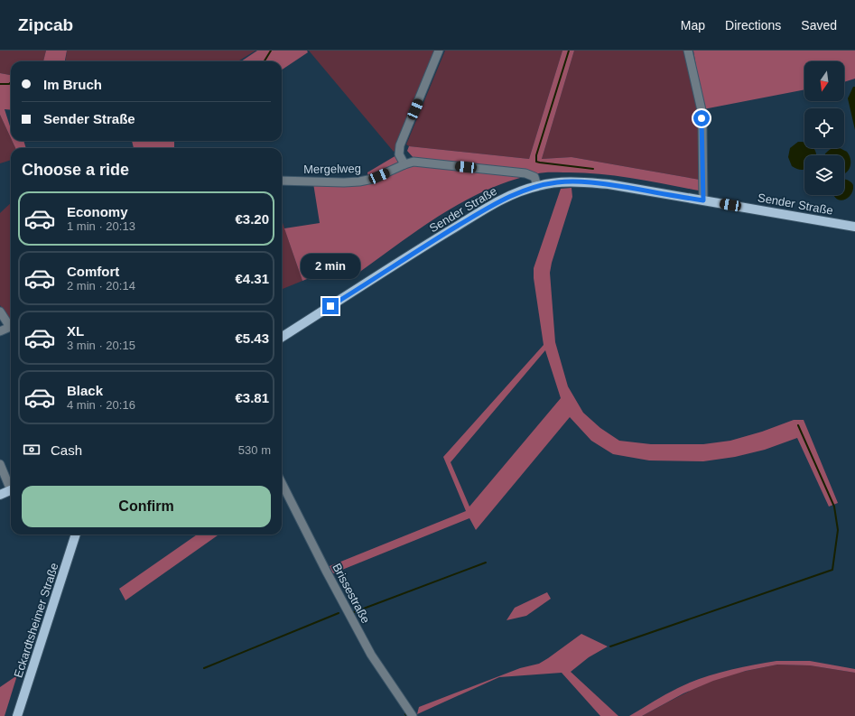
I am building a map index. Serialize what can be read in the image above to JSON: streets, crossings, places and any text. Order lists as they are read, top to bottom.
{
  "streets": {
    "main road": ["Sender Straße", "Eckardtsheimer Straße"],
    "street": ["Mergelweg", "Brissestraße"]
  },
  "crossings": [
    ["Mergelweg", "Sender Straße"]
  ],
  "north": "bottom",
  "page": {
    "header": "Zipcab",
    "nav": ["Map", "Directions", "Saved"],
    "banner": ["Im Bruch", "Sender Straße"],
    "heading": "Choose a ride",
    "list": [
      {
        "name": "Economy",
        "note": "1 min · 20:13",
        "value": "€3.20"
      },
      {
        "name": "Comfort",
        "note": "2 min · 20:14",
        "value": "€4.31"
      },
      {
        "name": "XL",
        "note": "3 min · 20:15",
        "value": "€5.43"
      },
      {
        "name": "Black",
        "note": "4 min · 20:16",
        "value": "€3.81"
      }
    ],
    "bubble": "2 min",
    "pay": ["Cash", "530 m"],
    "buttons": "Confirm"
  }
}
